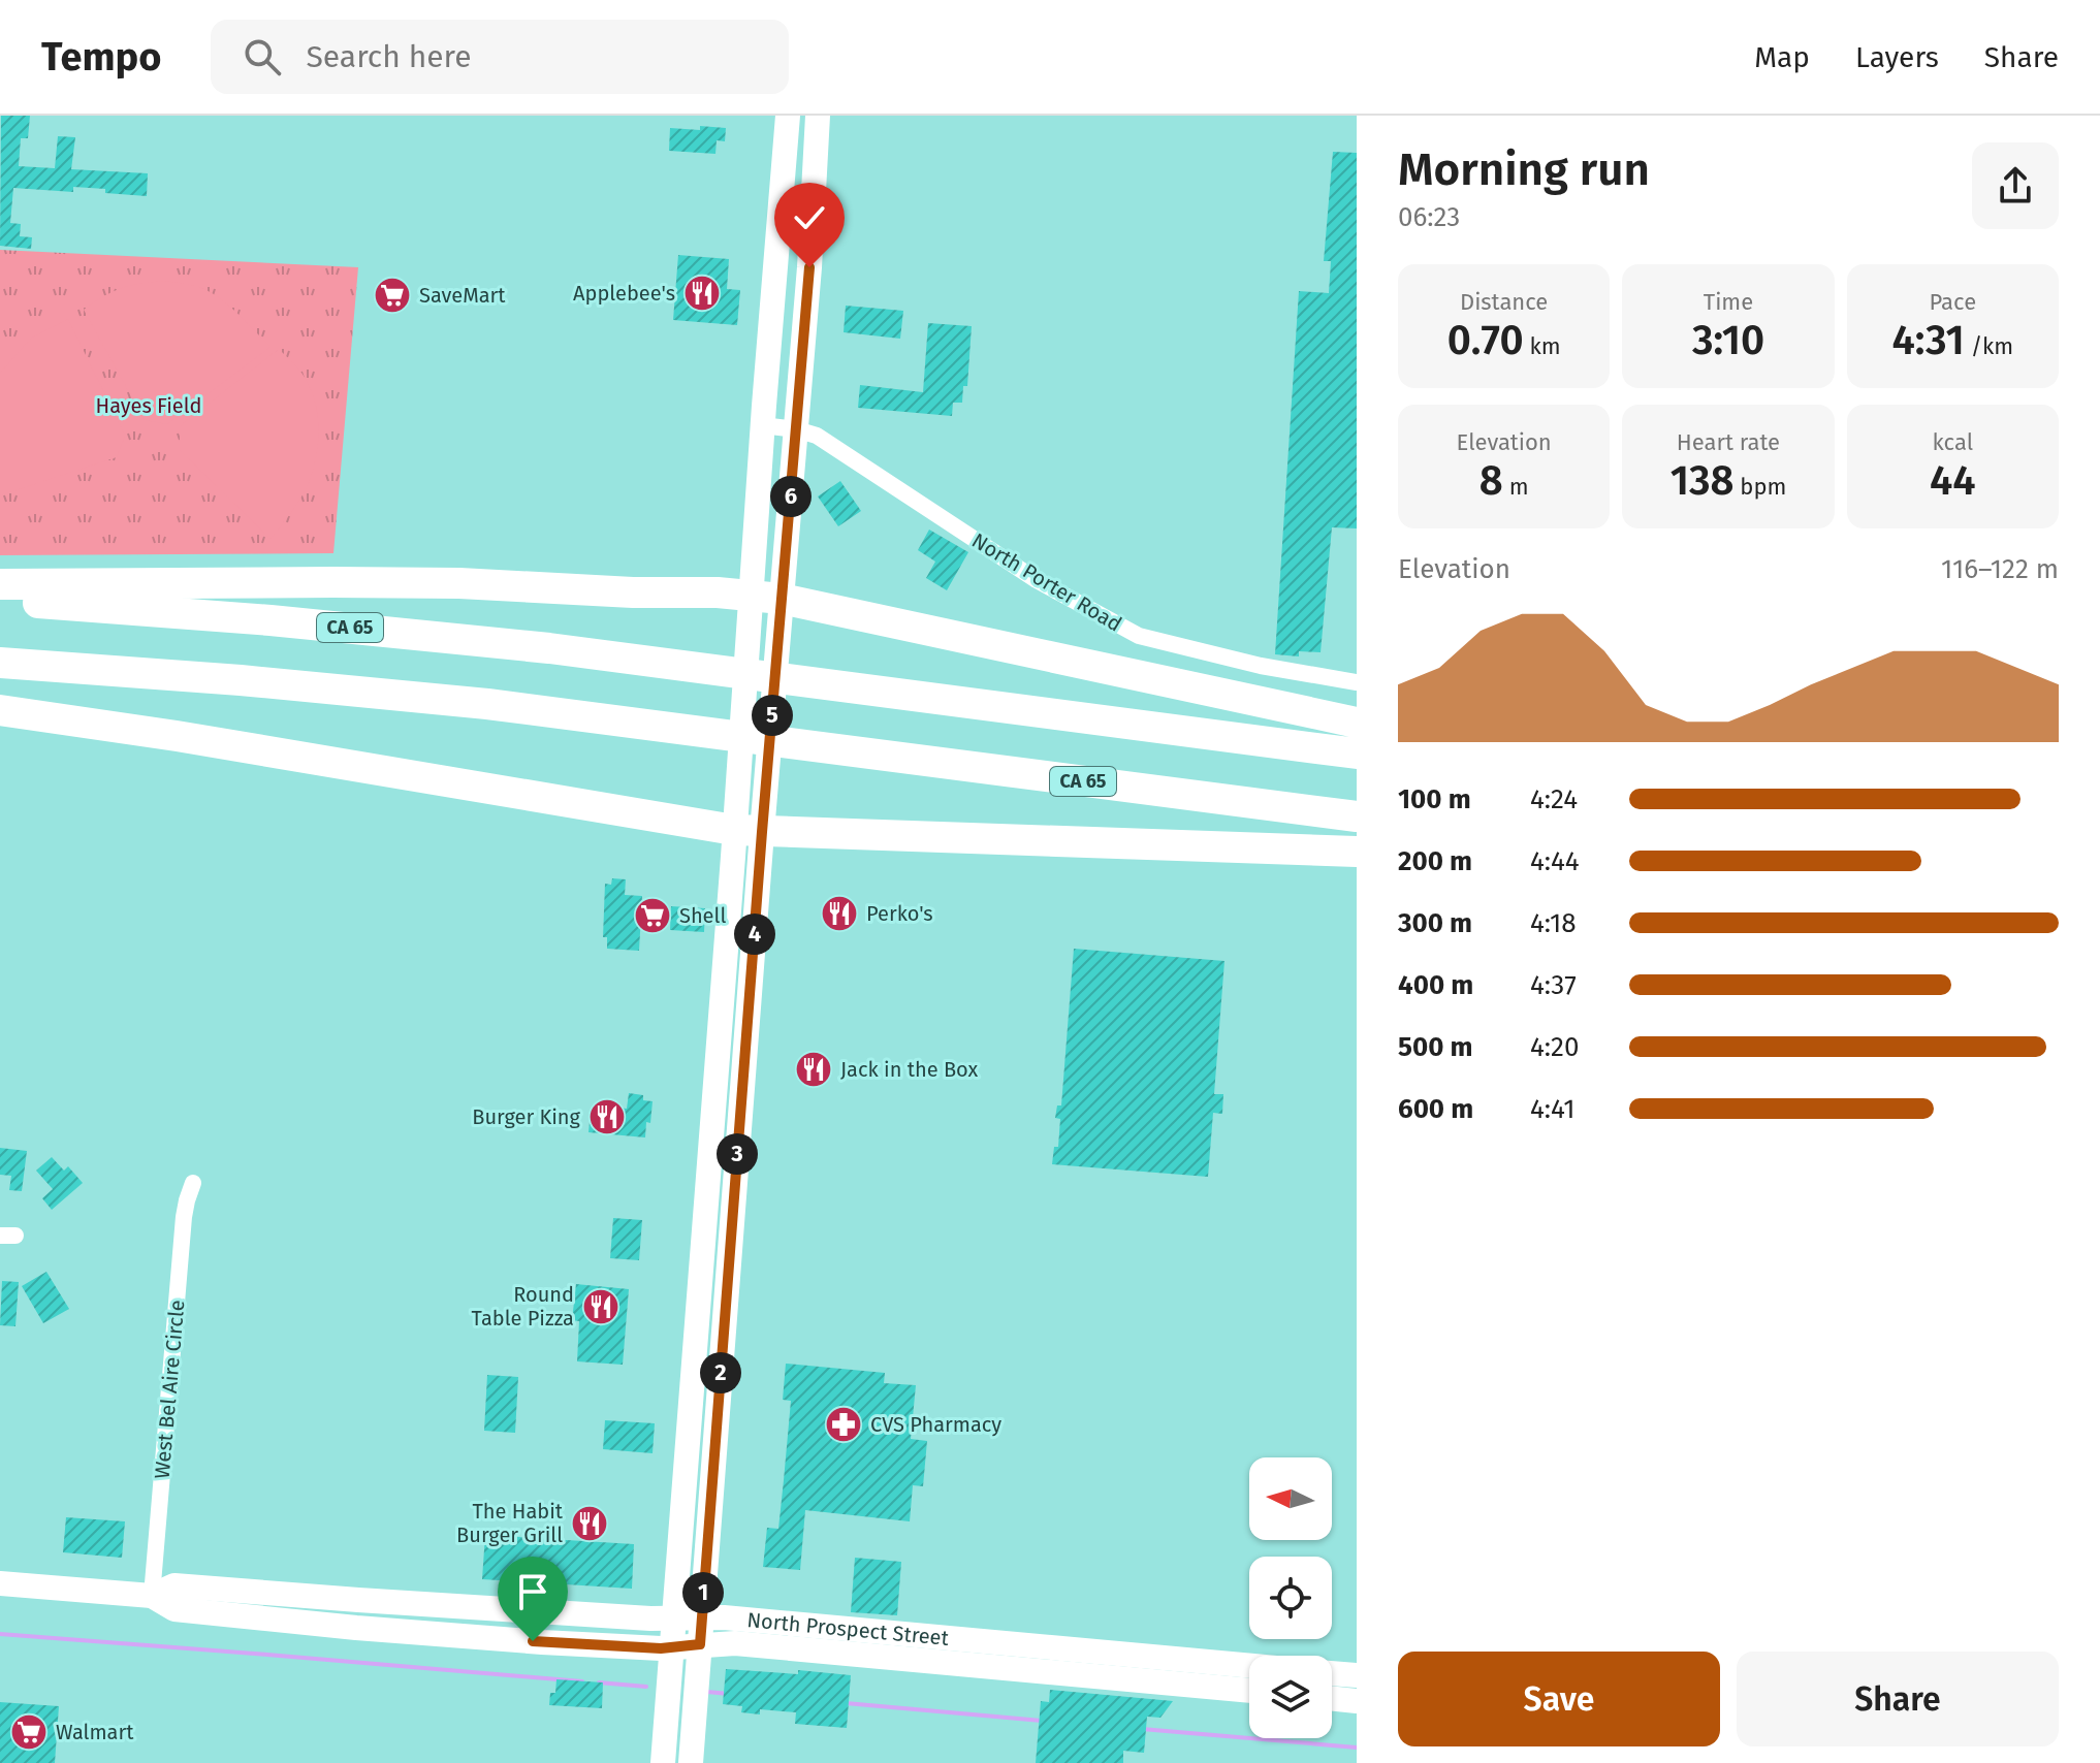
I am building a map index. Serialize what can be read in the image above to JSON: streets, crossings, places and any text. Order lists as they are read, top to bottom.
{
  "streets": {
    "highway": ["CA 65"],
    "main road": ["North Prospect Street"],
    "street": ["North Porter Road", "West Bel Aire Circle"]
  },
  "crossings": [
    ["West Bel Aire Circle", "North Prospect Street"]
  ],
  "parks": ["Hayes Field"],
  "places": {
    "restaurant": [
      "Applebee's",
      "Perko's",
      "Jack in the Box",
      "Burger King",
      "Round Table Pizza",
      "The Habit Burger Grill"
    ],
    "supermarket": ["SaveMart", "Shell", "Walmart"],
    "pharmacy": ["CVS Pharmacy"]
  },
  "north": "left",
  "page": {
    "header": "Tempo",
    "search": "Search here",
    "nav": ["Map", "Layers", "Share"],
    "heading": ["Morning run", "06:23"],
    "stats": [
      ["Distance", "0.70 km"],
      ["Time", "3:10"],
      ["Pace", "4:31 /km"],
      ["Elevation", "8 m"],
      ["Heart rate", "138 bpm"],
      ["kcal", "44"]
    ],
    "pins": [
      "6",
      "5",
      "4",
      "3",
      "2",
      "1"
    ],
    "chart": ["Elevation", "116–122 m"],
    "list": [
      {
        "name": "100 m",
        "note": "4:24"
      },
      {
        "name": "200 m",
        "note": "4:44"
      },
      {
        "name": "300 m",
        "note": "4:18"
      },
      {
        "name": "400 m",
        "note": "4:37"
      },
      {
        "name": "500 m",
        "note": "4:20"
      },
      {
        "name": "600 m",
        "note": "4:41"
      }
    ],
    "buttons": ["Save", "Share"]
  }
}
